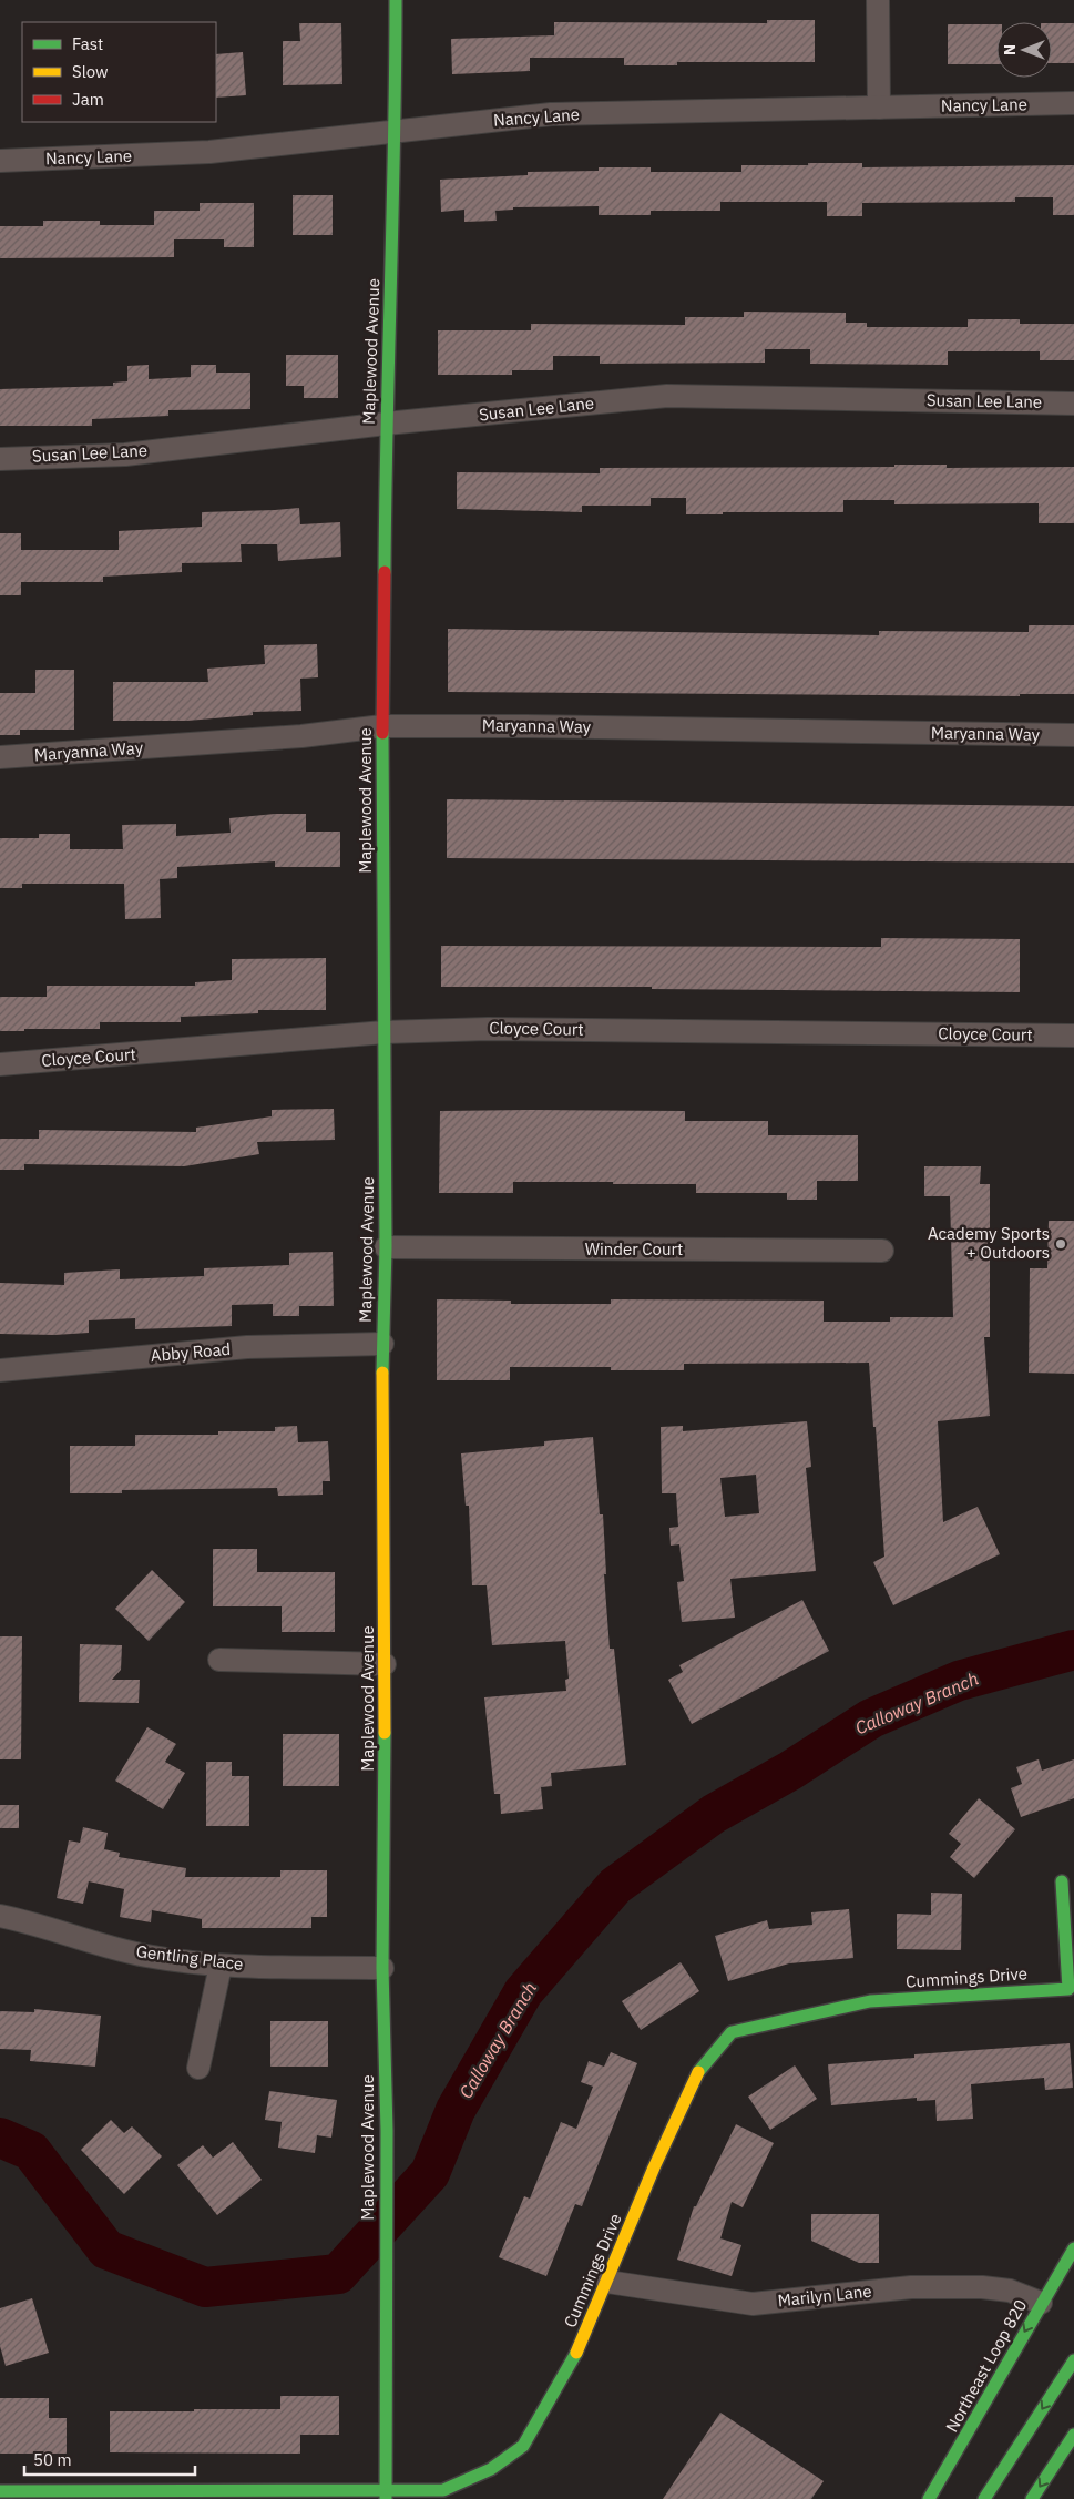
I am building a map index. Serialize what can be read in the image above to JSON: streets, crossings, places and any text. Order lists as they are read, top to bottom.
{
  "streets": {
    "main road": ["Maplewood Avenue", "Cummings Drive", "Northeast Loop 820"],
    "street": [
      "Nancy Lane",
      "Susan Lee Lane",
      "Maryanna Way",
      "Cloyce Court",
      "Winder Court",
      "Abby Road",
      "Gentling Place",
      "Marilyn Lane"
    ]
  },
  "crossings": [
    ["Nancy Lane", "Maplewood Avenue"],
    ["Maplewood Avenue", "Susan Lee Lane"],
    ["Maplewood Avenue", "Maryanna Way"],
    ["Maplewood Avenue", "Cloyce Court"],
    ["Maplewood Avenue", "Winder Court"],
    ["Maplewood Avenue", "Abby Road"],
    ["Maplewood Avenue", "Gentling Place"],
    ["Maplewood Avenue", "Cummings Drive"],
    ["Cummings Drive", "Marilyn Lane"],
    ["Marilyn Lane", "Northeast Loop 820"]
  ],
  "water": ["Calloway Branch"],
  "places": ["Academy Sports + Outdoors"],
  "legend": ["Fast", "Slow", "Jam"],
  "scale_bar": "50 m",
  "north": "left"
}
